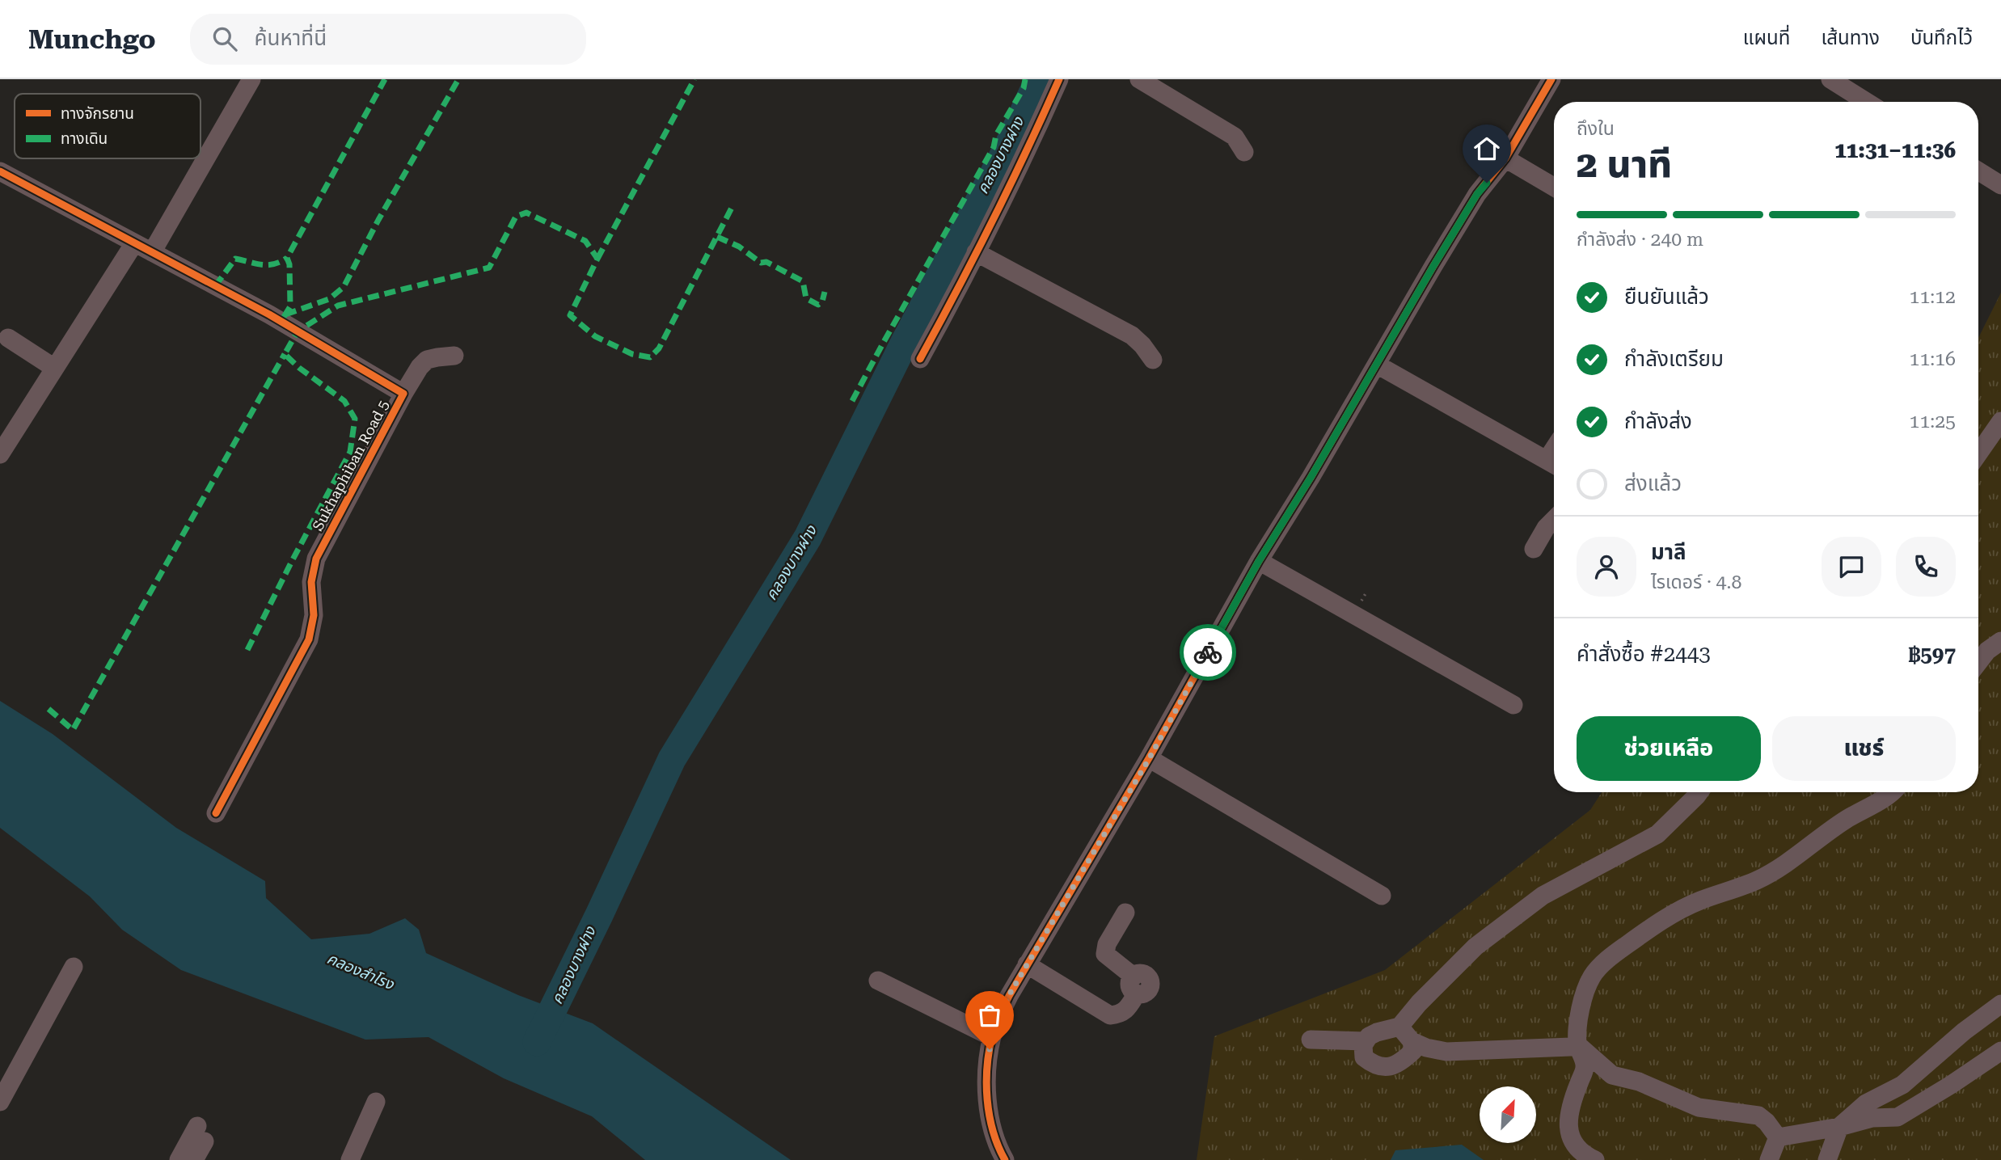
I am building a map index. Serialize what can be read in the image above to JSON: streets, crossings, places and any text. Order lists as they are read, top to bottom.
{
  "streets": {
    "street": ["Sukhaphiban Road 5"]
  },
  "water": ["คลองบางฝาง", "คลองสำโรง"],
  "legend": ["ทางจักรยาน", "ทางเดิน"],
  "north": "top right",
  "page": {
    "header": "Munchgo",
    "search": "ค้นหาที่นี่",
    "nav": ["แผนที่", "เส้นทาง", "บันทึกไว้"],
    "heading": ["2 นาที", "ถึงใน", "11:31–11:36"],
    "panel": [
      "มาลี",
      "ไรเดอร์ · 4.8",
      "คำสั่งซื้อ #2443",
      "฿597"
    ],
    "bar": "กำลังส่ง · 240 m",
    "list": [
      ["ยืนยันแล้ว", "11:12"],
      ["กำลังเตรียม", "11:16"],
      ["กำลังส่ง", "11:25"],
      "ส่งแล้ว"
    ],
    "buttons": ["ช่วยเหลือ", "แชร์"]
  }
}
